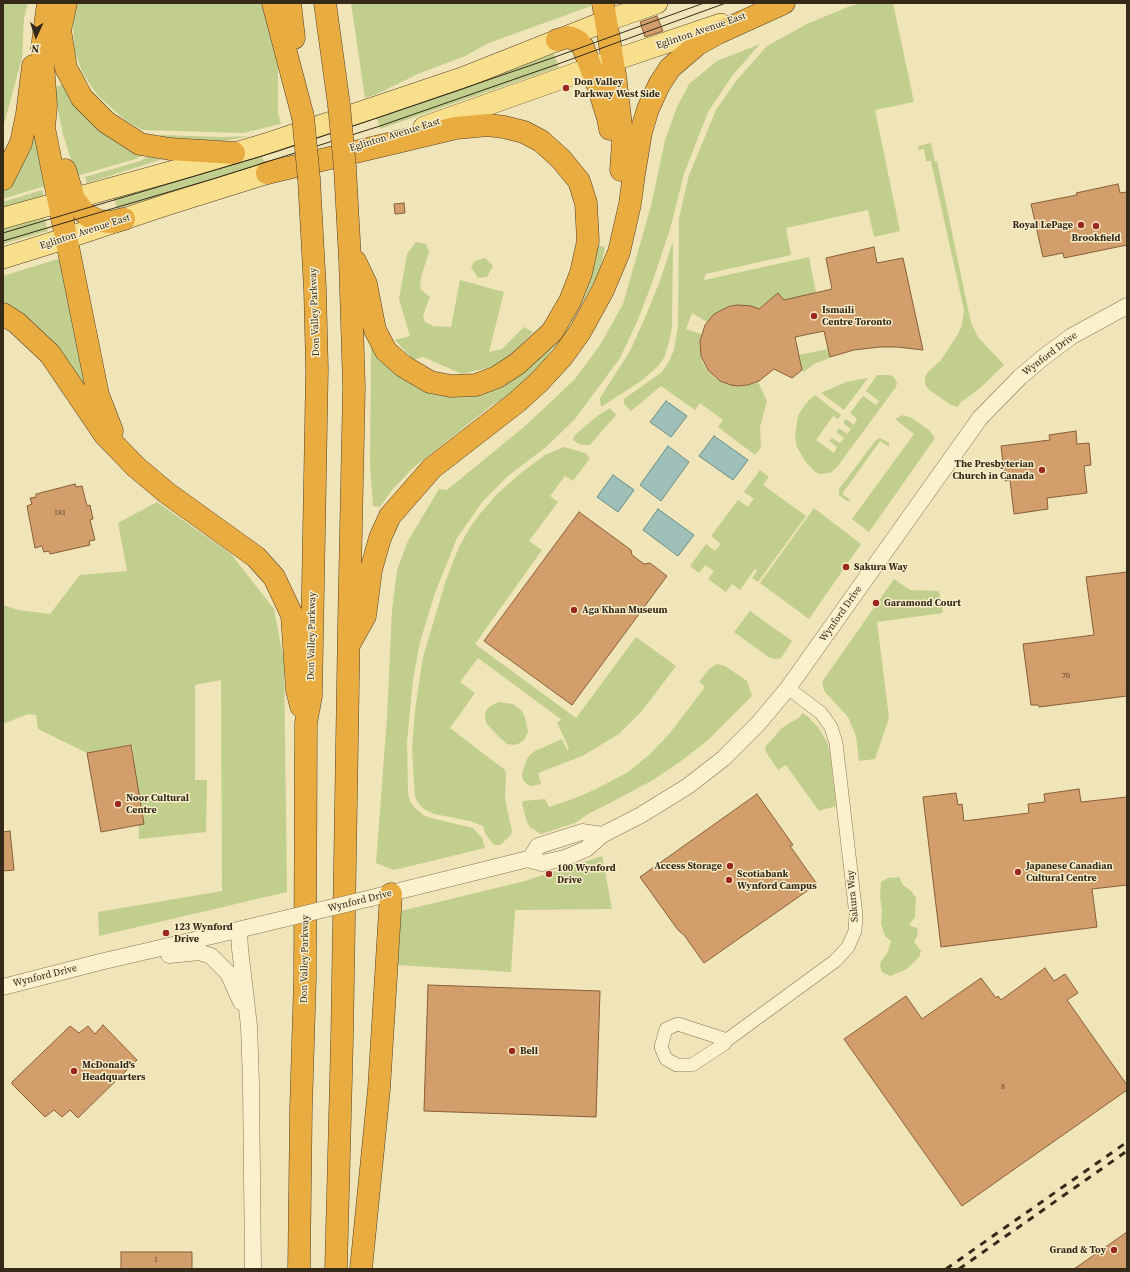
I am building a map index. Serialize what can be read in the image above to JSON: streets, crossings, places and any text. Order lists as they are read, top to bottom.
{
  "streets": {
    "highway": ["Don Valley Parkway"],
    "main road": ["Eglinton Avenue East"],
    "street": ["Wynford Drive", "Sakura Way"]
  },
  "crossings": [
    ["Wynford Drive", "Sakura Way"]
  ],
  "places": [
    "Don Valley Parkway West Side",
    "Royal LePage",
    "Brookfield",
    "Ismaili Centre Toronto",
    "The Presbyterian Church in Canada",
    "Sakura Way",
    "Garamond Court",
    "Aga Khan Museum",
    "Noor Cultural Centre",
    "Access Storage",
    "Japanese Canadian Cultural Centre",
    "100 Wynford Drive",
    "Scotiabank Wynford Campus",
    "123 Wynford Drive",
    "Bell",
    "McDonald's Headquarters",
    "Grand & Toy"
  ],
  "house_numbers": [
    "181",
    "70",
    "8",
    "1"
  ],
  "north": "bottom"
}
